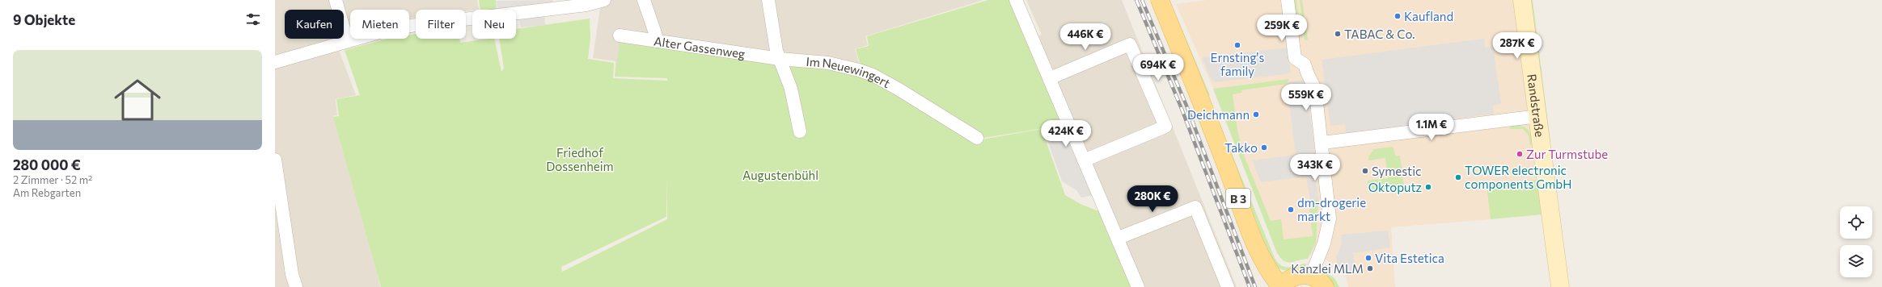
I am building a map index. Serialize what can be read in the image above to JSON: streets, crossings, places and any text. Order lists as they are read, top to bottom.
{
  "streets": {
    "main road": ["B 3"],
    "street": ["Alter Gassenweg", "Im Neuewingert", "Randstraße"]
  },
  "crossings": [
    ["Alter Gassenweg", "Im Neuewingert"]
  ],
  "parks": ["Friedhof Dossenheim", "Augustenbühl"],
  "places": [
    "Kaufland",
    "TABAC & Co.",
    "Ernsting's family",
    "Deichmann",
    "Takko",
    "Zur Turmstube",
    "Symestic",
    "TOWER electronic components GmbH",
    "Oktoputz",
    "dm-drogerie markt",
    "Vita Estetica",
    "Kanzlei MLM"
  ],
  "page": {
    "heading": "9 Objekte",
    "chip": [
      "Kaufen",
      "Mieten",
      "Filter",
      "Neu"
    ],
    "price": [
      "259K €",
      "446K €",
      "287K €",
      "694K €",
      "559K €",
      "1.1M €",
      "424K €",
      "343K €",
      "280K €"
    ],
    "list": [
      {
        "name": "280 000 €",
        "note": "2 Zimmer · 52 m² · Am Rebgarten"
      }
    ]
  }
}
